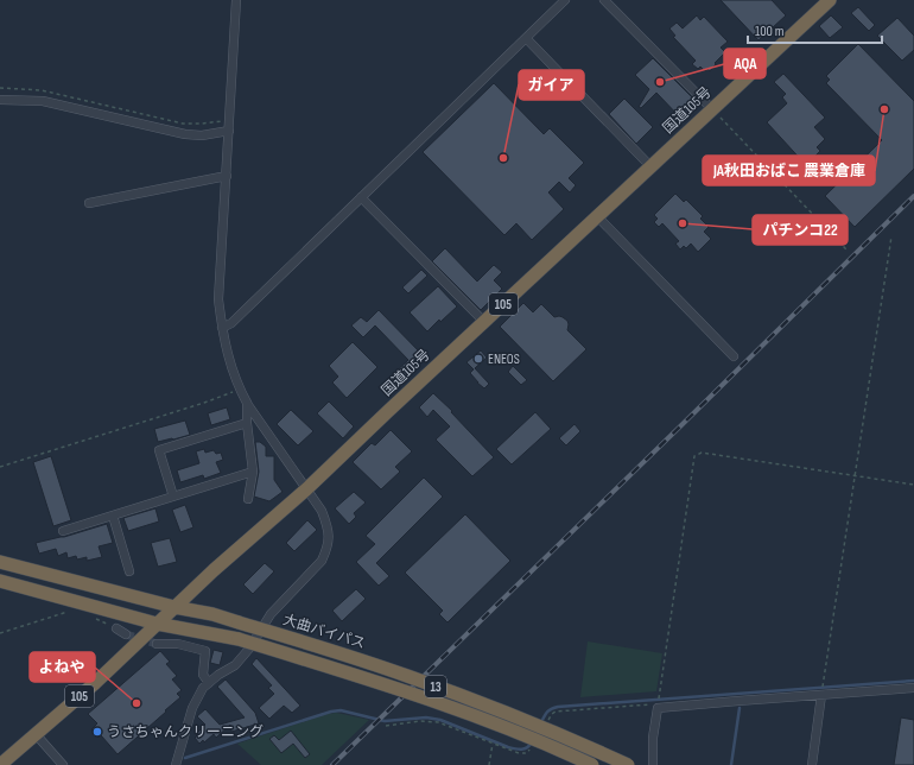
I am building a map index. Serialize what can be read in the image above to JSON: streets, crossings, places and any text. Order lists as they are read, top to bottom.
{
  "streets": {
    "highway": [
      "国道105号",
      "105",
      "大曲バイパス",
      "13"
    ]
  },
  "crossings": [
    ["国道105号", "大曲バイパス"],
    ["国道105号", "13"]
  ],
  "places": [
    "AQA",
    "JA秋田おばこ 農業倉庫",
    "ガイア",
    "パチンコ22",
    "ENEOS",
    "よねや",
    "うさちゃんクリーニング"
  ],
  "scale_bar": "100 m"
}
